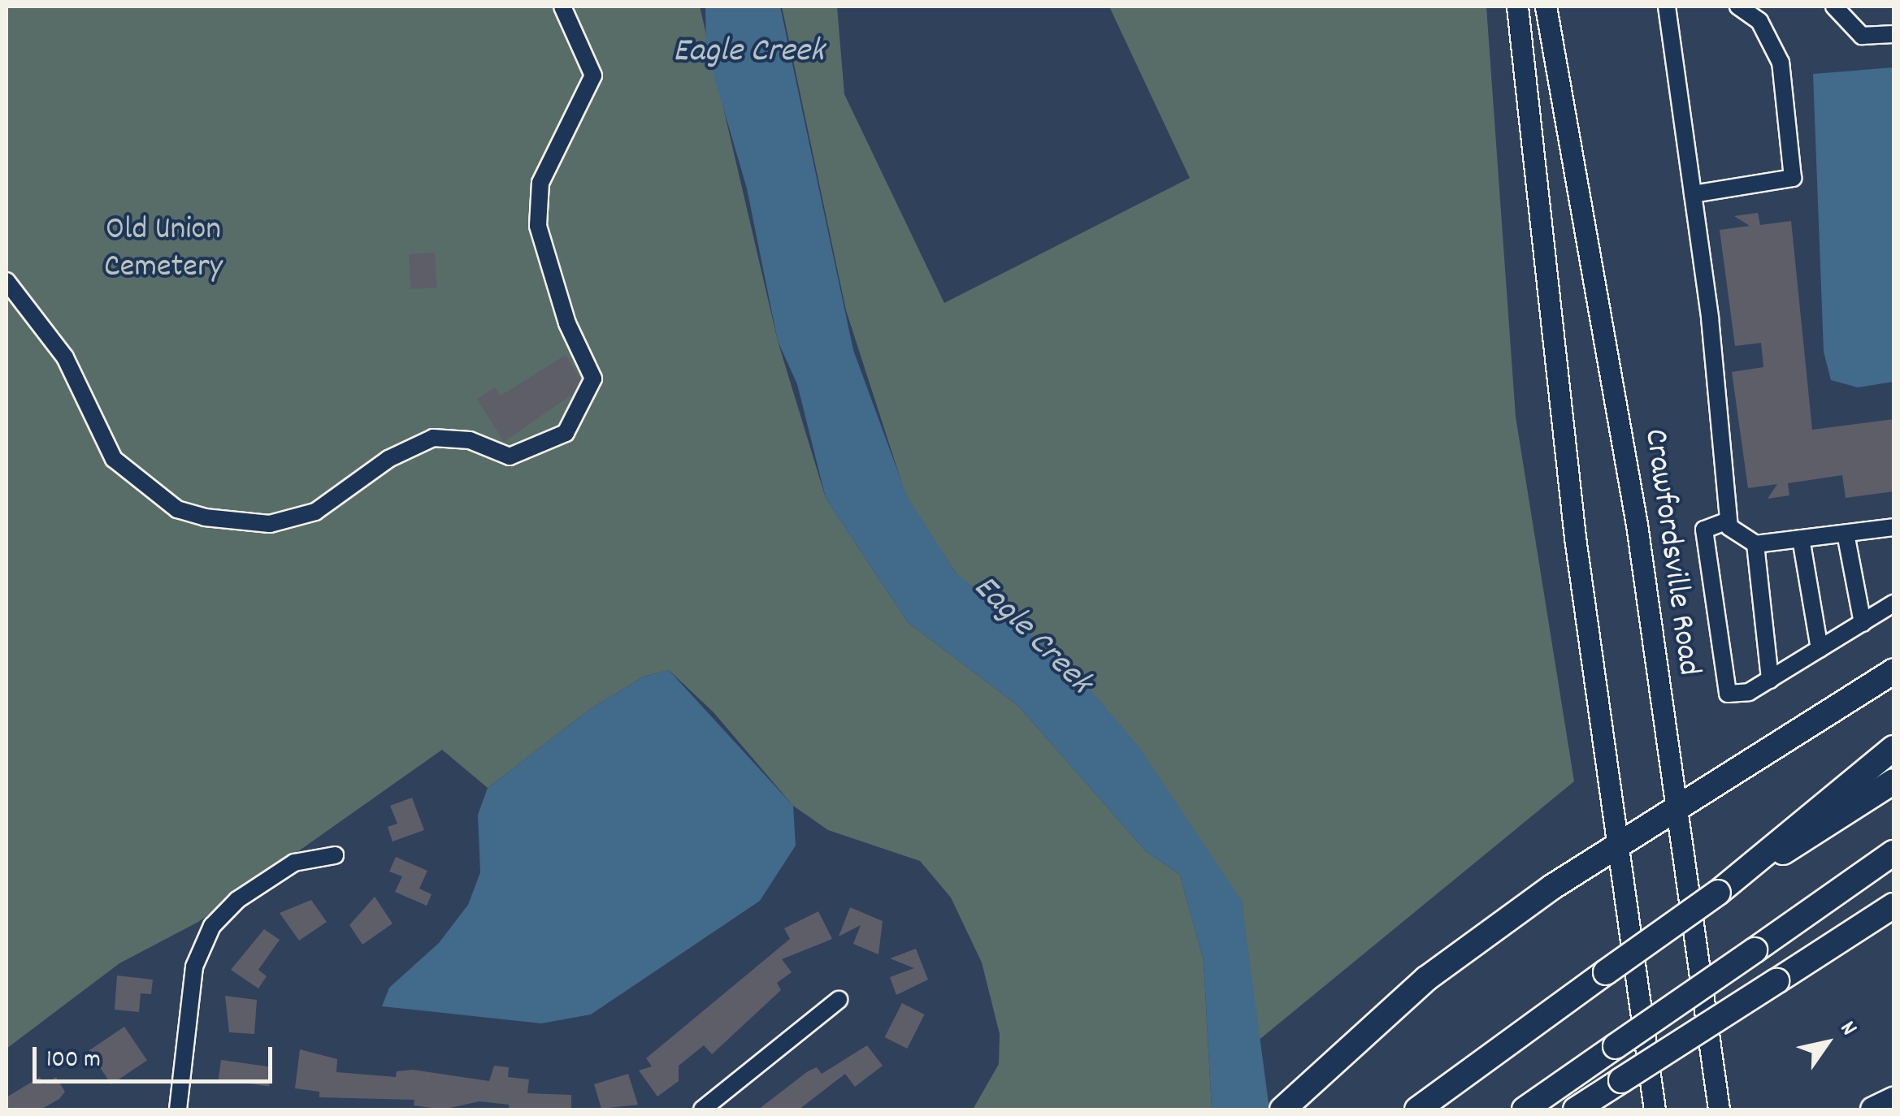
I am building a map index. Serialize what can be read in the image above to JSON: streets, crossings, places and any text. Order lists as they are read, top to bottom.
{
  "streets": {
    "main road": ["Crawfordsville Road"]
  },
  "water": ["Eagle Creek"],
  "parks": ["Old Union Cemetery"],
  "scale_bar": "100 m",
  "north": "top right"
}
